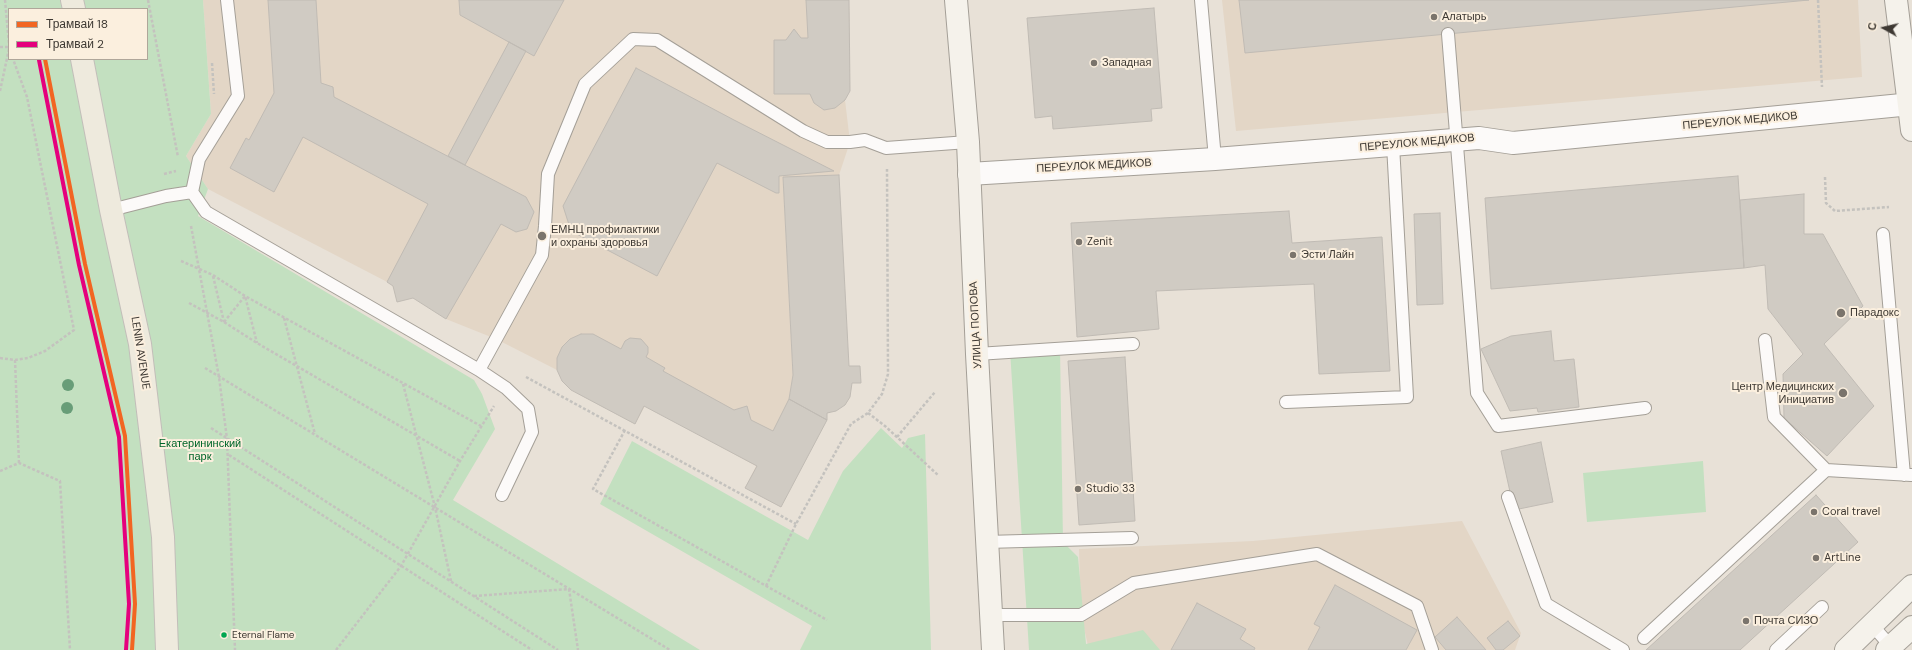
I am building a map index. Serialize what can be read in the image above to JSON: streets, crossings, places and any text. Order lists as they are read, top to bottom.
{
  "streets": {
    "main road": ["LENIN AVENUE"],
    "street": ["ПЕРЕУЛОК МЕДИКОВ", "УЛИЦА ПОПОВА"]
  },
  "crossings": [
    ["ПЕРЕУЛОК МЕДИКОВ", "УЛИЦА ПОПОВА"]
  ],
  "parks": ["Екатерининский парк"],
  "places": [
    "Алатырь",
    "Западная",
    "ЕМНЦ профилактики и охраны здоровья",
    "Zenit",
    "Эсти Лайн",
    "Парадокс",
    "Центр Медицинских Инициатив",
    "Studio 33",
    "Coral travel",
    "ArtLine",
    "Почта СИЗО",
    "Eternal Flame"
  ],
  "lines": ["tram line 18", "tram line 2"],
  "legend": ["Трамвай 18", "Трамвай 2"],
  "north": "left"
}
